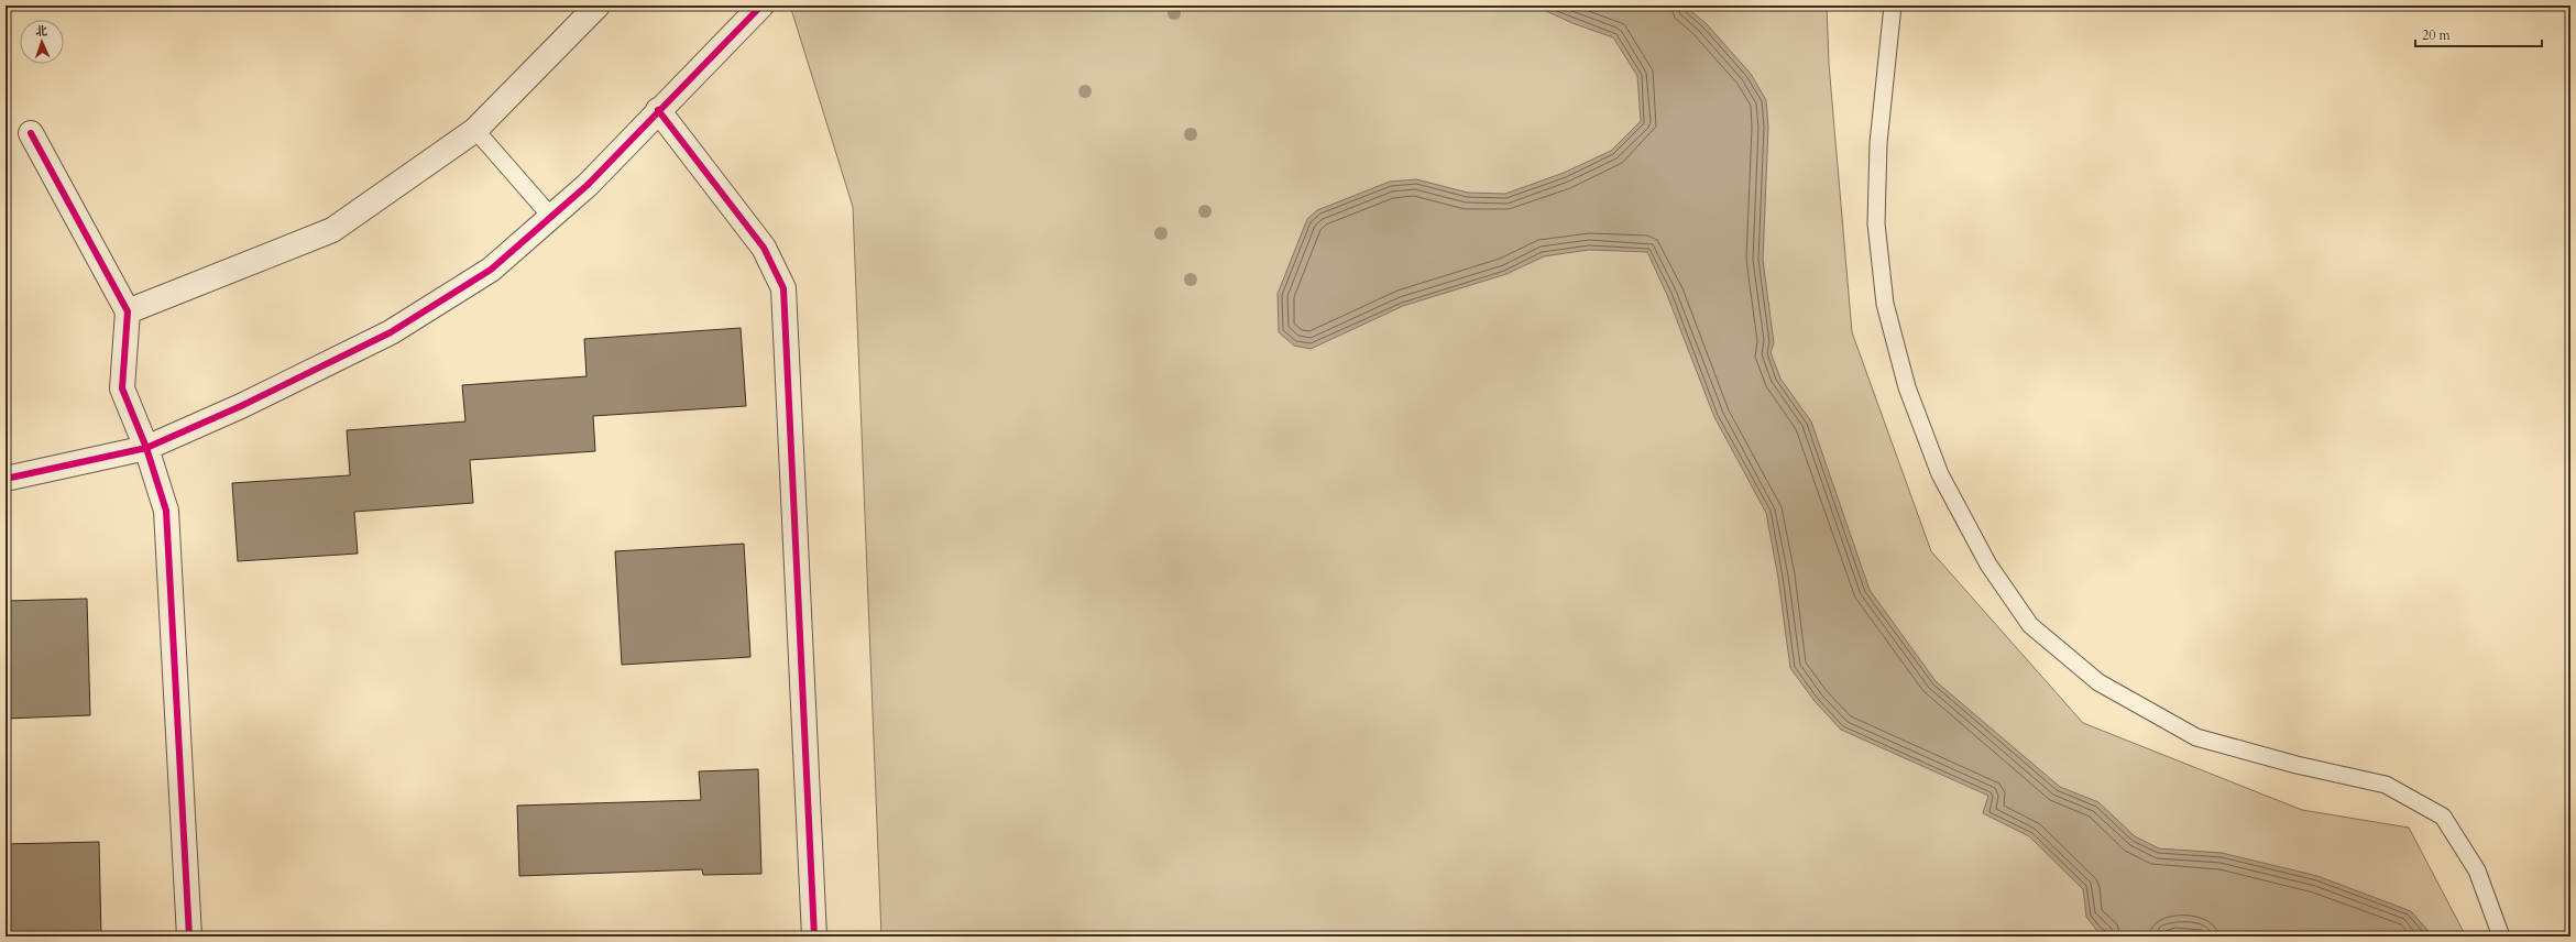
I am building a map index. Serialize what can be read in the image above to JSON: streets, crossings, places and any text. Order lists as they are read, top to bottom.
{
  "scale_bar": "20 m",
  "north": "top"
}
